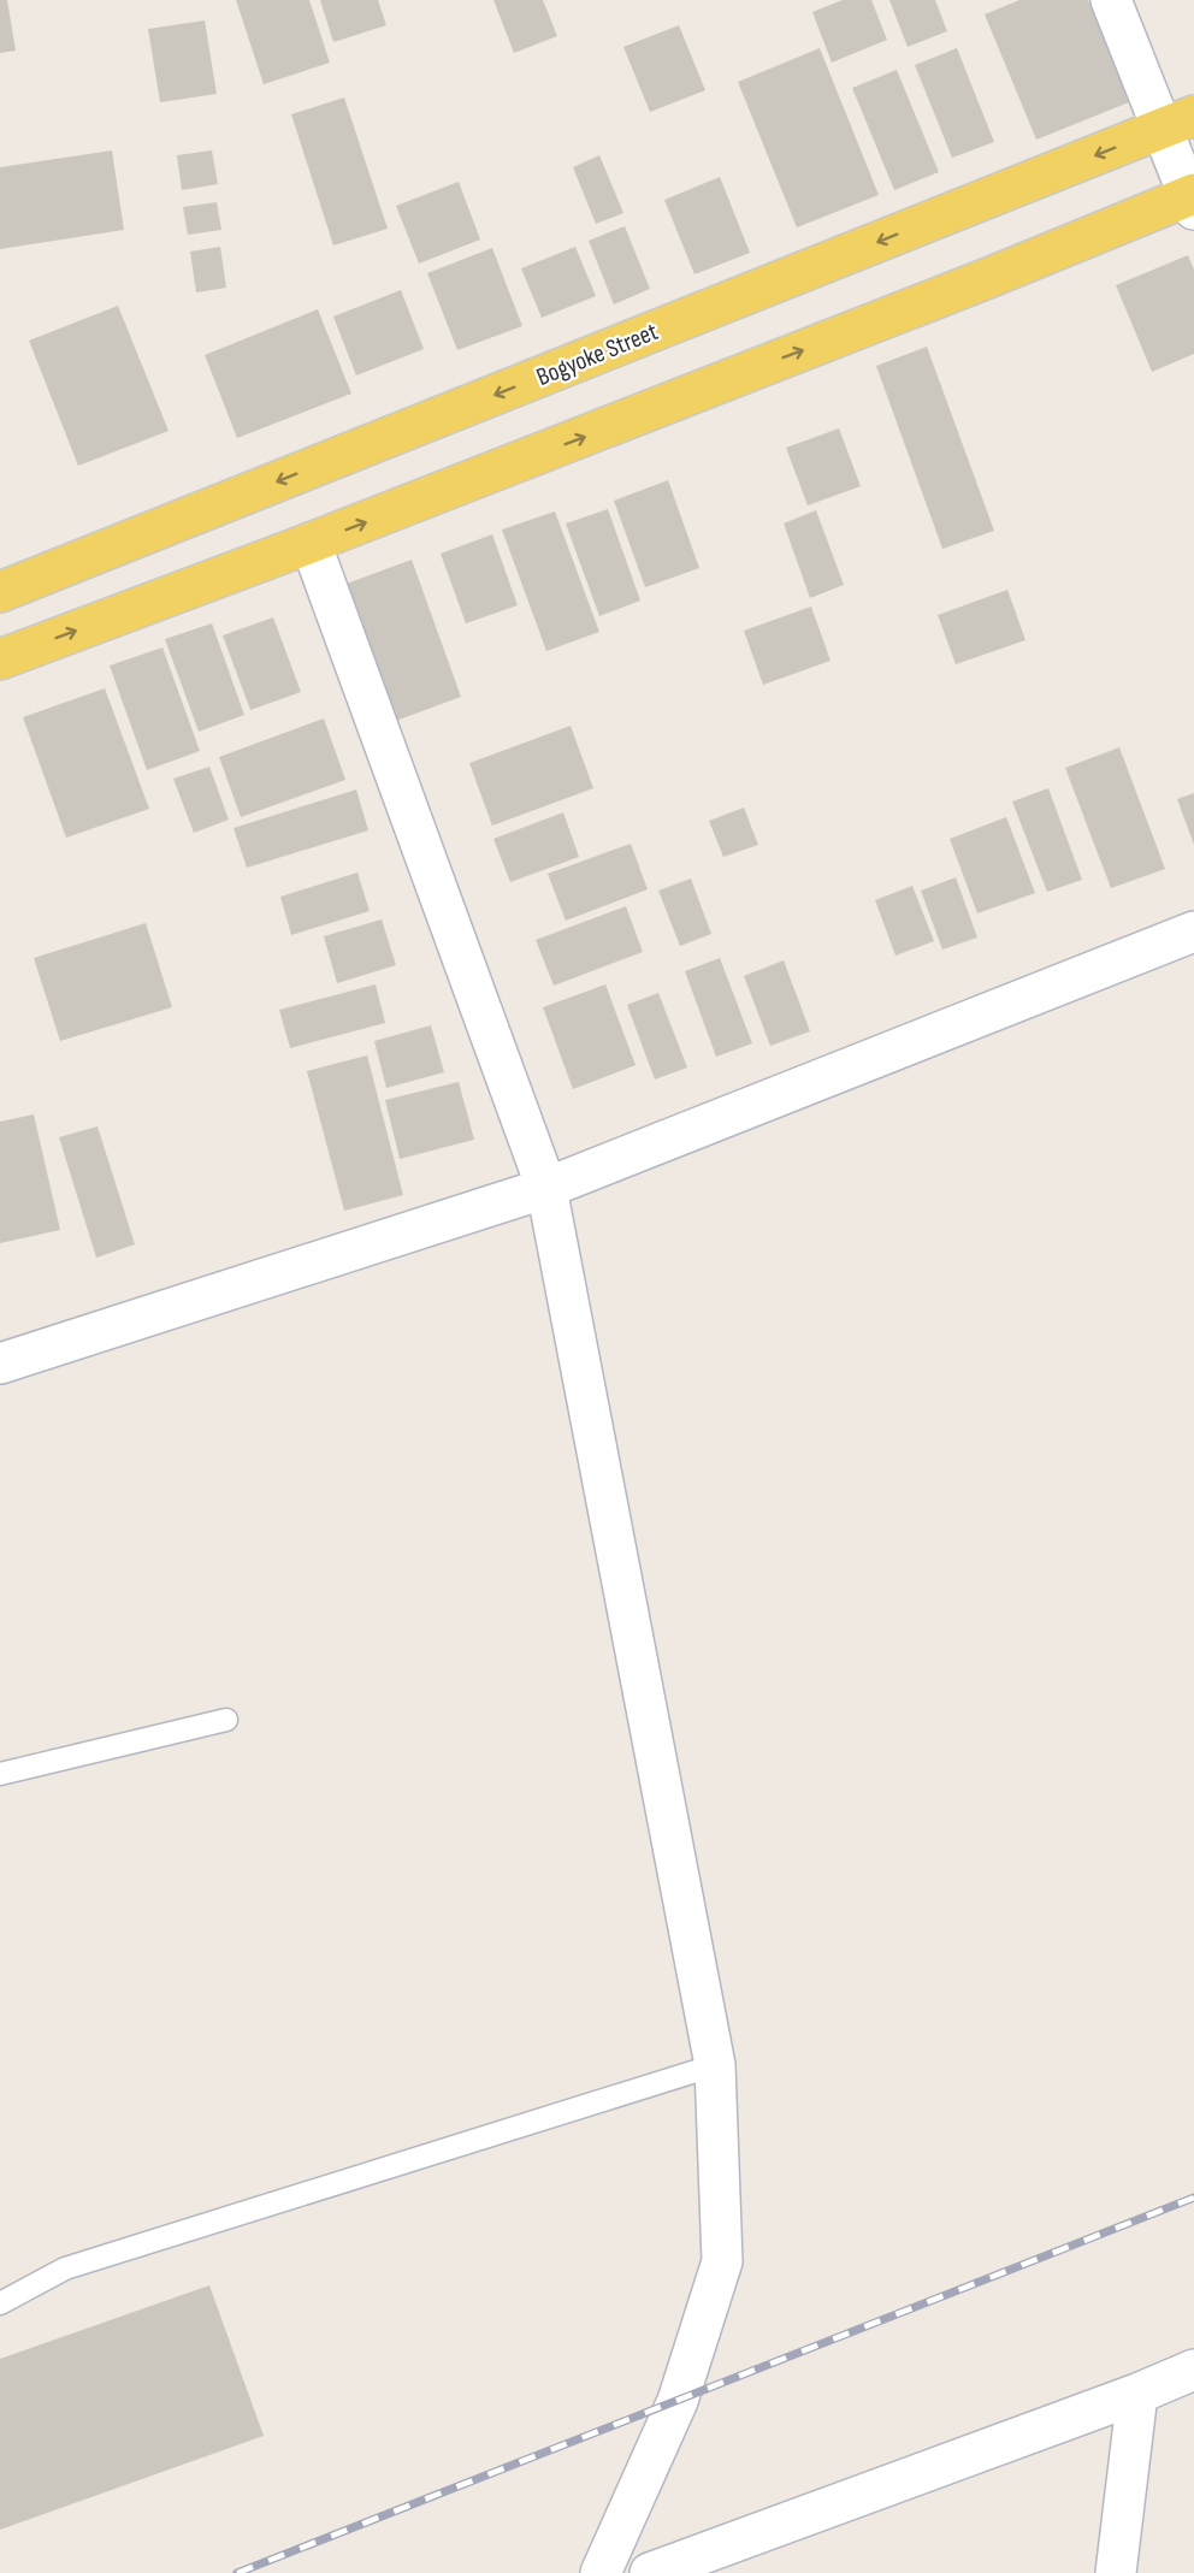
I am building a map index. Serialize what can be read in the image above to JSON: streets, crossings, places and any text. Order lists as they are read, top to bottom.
{
  "streets": {
    "main road": ["Bogyoke Street"]
  }
}
